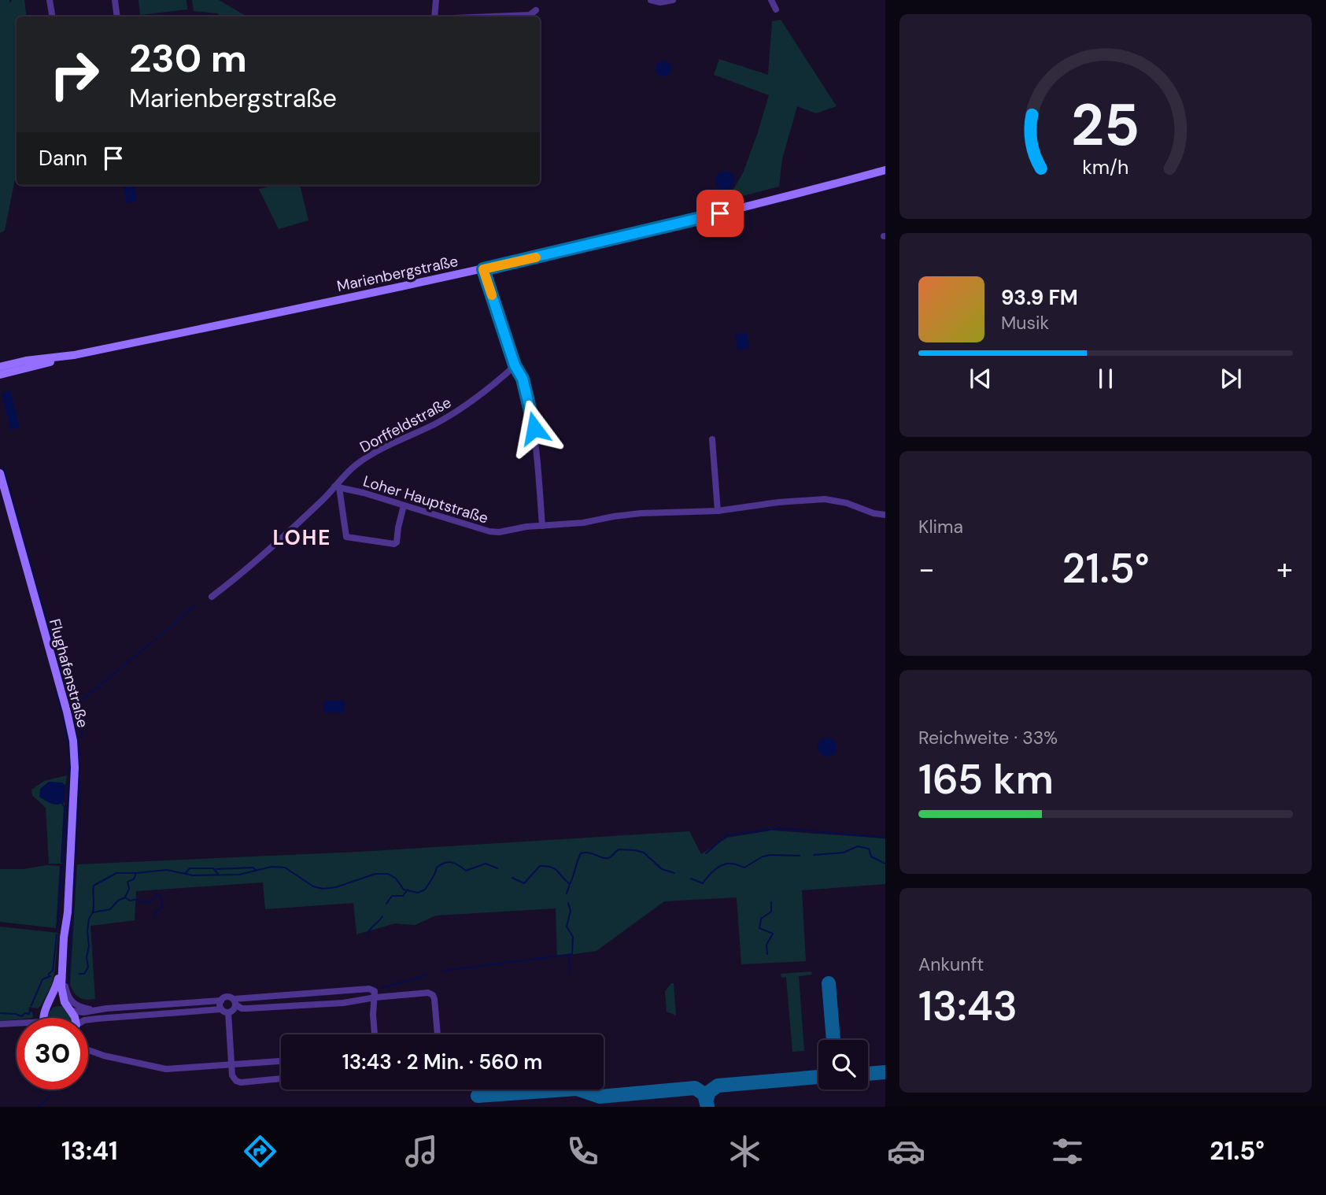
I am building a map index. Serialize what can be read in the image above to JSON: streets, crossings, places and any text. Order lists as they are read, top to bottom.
{
  "streets": {
    "main road": ["Marienbergstraße", "Flughafenstraße"],
    "street": ["Dorffeldstraße", "Loher Hauptstraße"]
  },
  "crossings": [
    ["Dorffeldstraße", "Loher Hauptstraße"]
  ],
  "districts": ["LOHE"],
  "page": {
    "turn": ["230 m", "Marienbergstraße"],
    "then": "Dann",
    "song": ["93.9 FM", "Musik"],
    "tile": [
      "Klima",
      ["Reichweite · 33%", "165 km"],
      ["Ankunft", "13:43"]
    ],
    "heat": ["−", "21.5°", "+"],
    "limit": "30",
    "trip": "13:43 · 2 Min. · 560 m",
    "tabs": ["13:41", "21.5°"],
    "gauge": ["25", "km/h"]
  }
}
